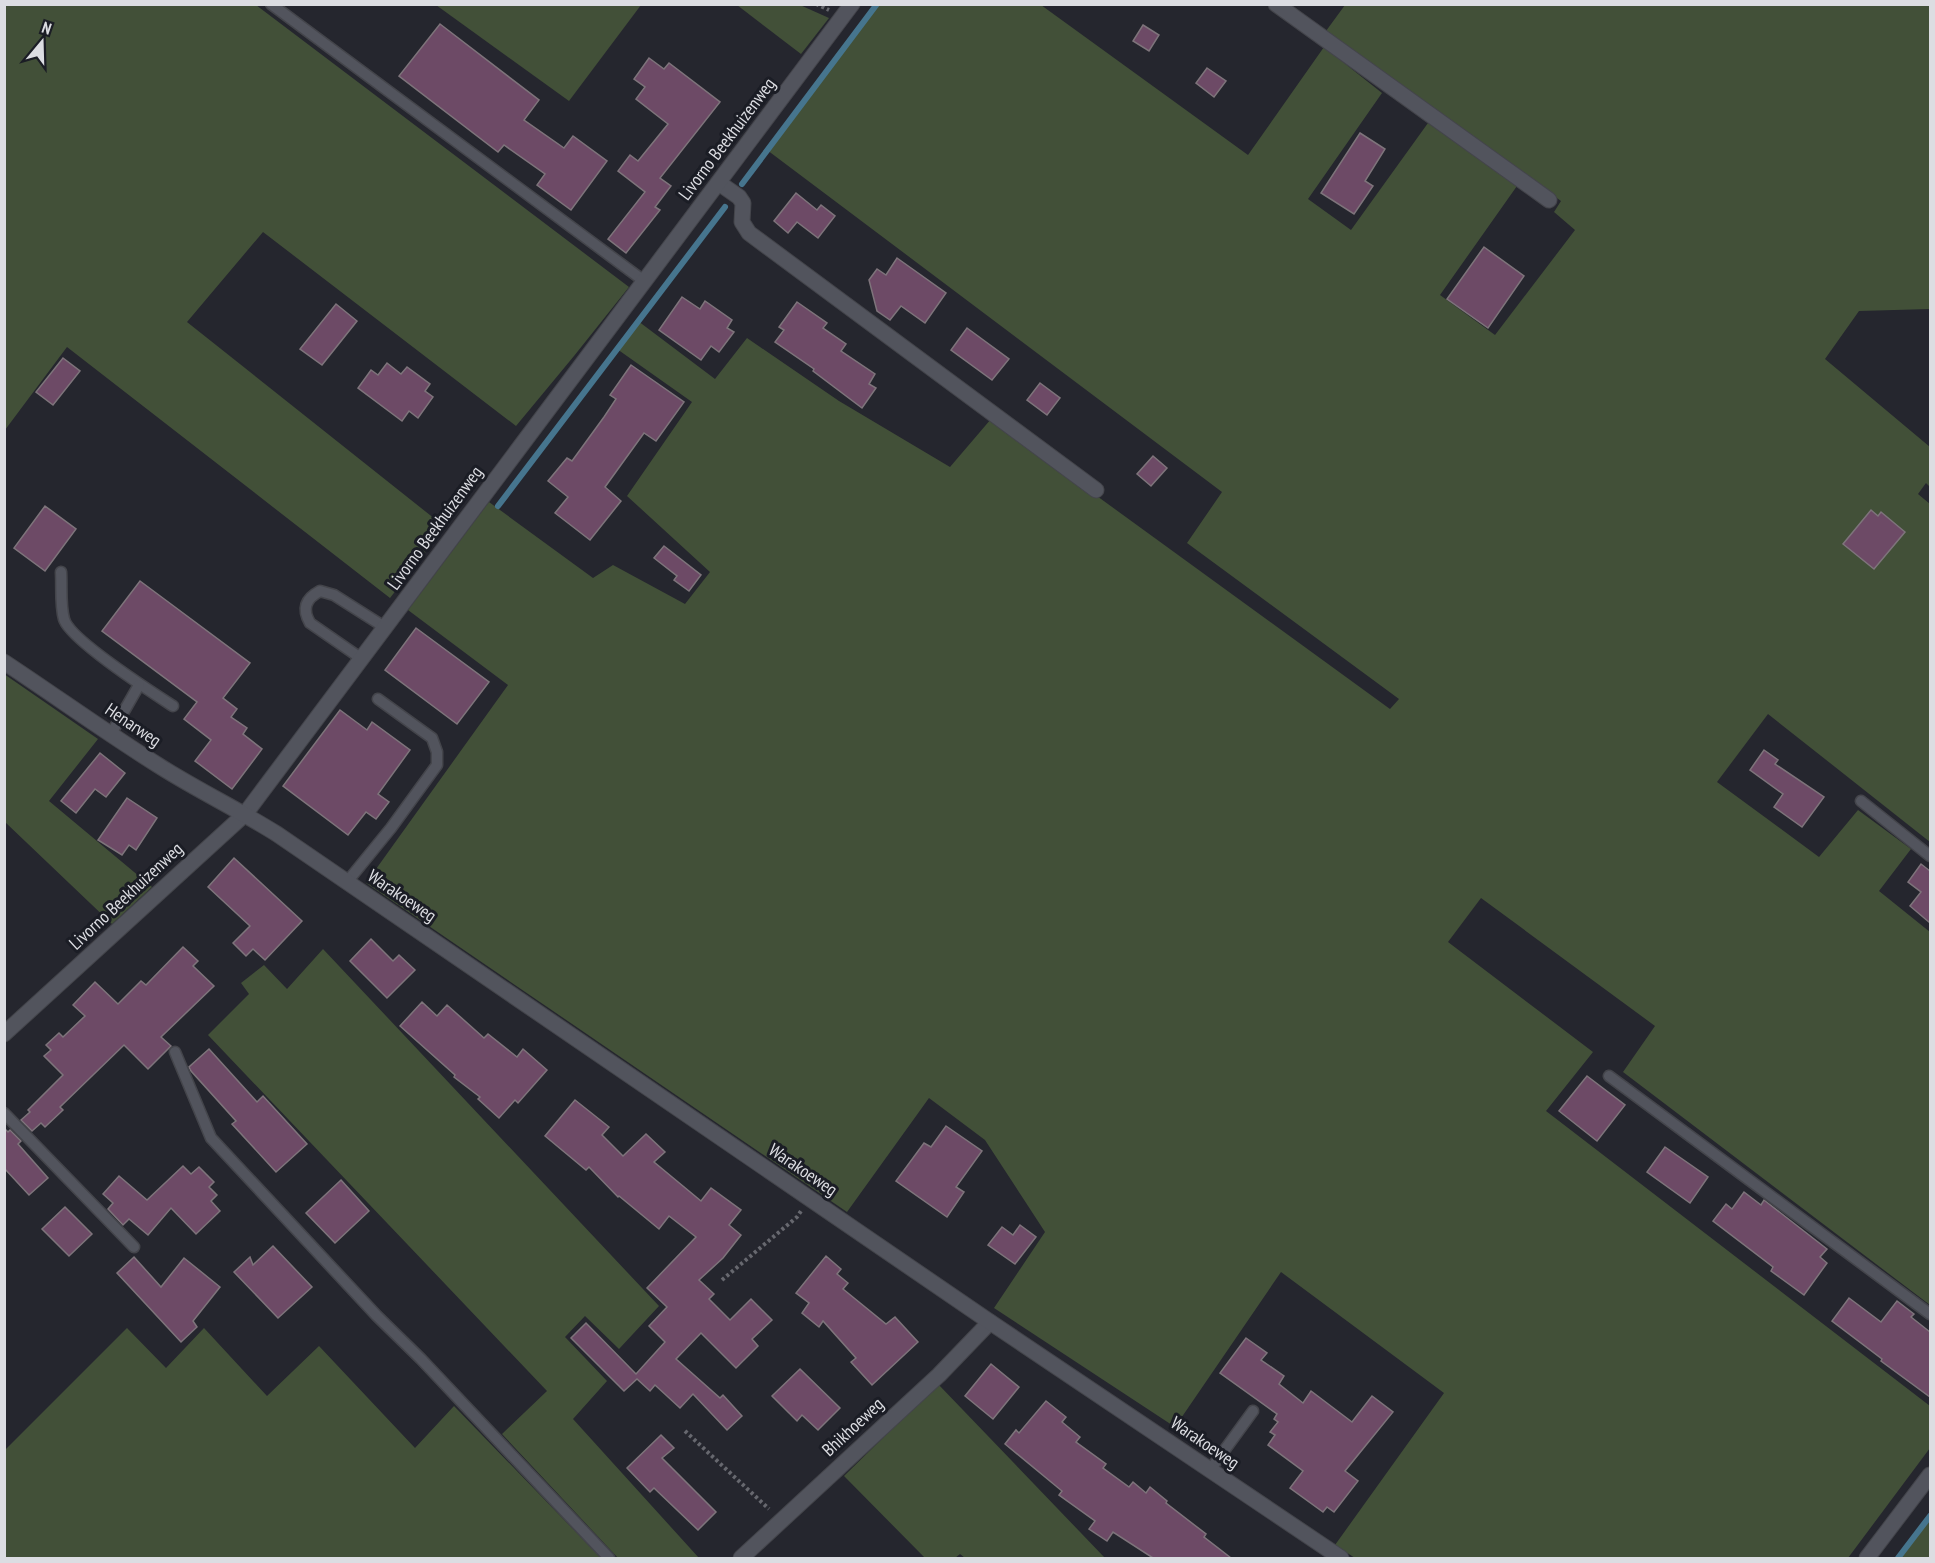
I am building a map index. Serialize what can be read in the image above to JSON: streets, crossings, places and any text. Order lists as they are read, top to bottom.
{
  "streets": {
    "street": [
      "Livorno Beekhuizenweg",
      "Henarweg",
      "Warakoeweg",
      "Bhikhoeweg"
    ]
  },
  "crossings": [
    ["Livorno Beekhuizenweg", "Henarweg"],
    ["Livorno Beekhuizenweg", "Warakoeweg"],
    ["Henarweg", "Warakoeweg"],
    ["Warakoeweg", "Bhikhoeweg"]
  ],
  "north": "top"
}
